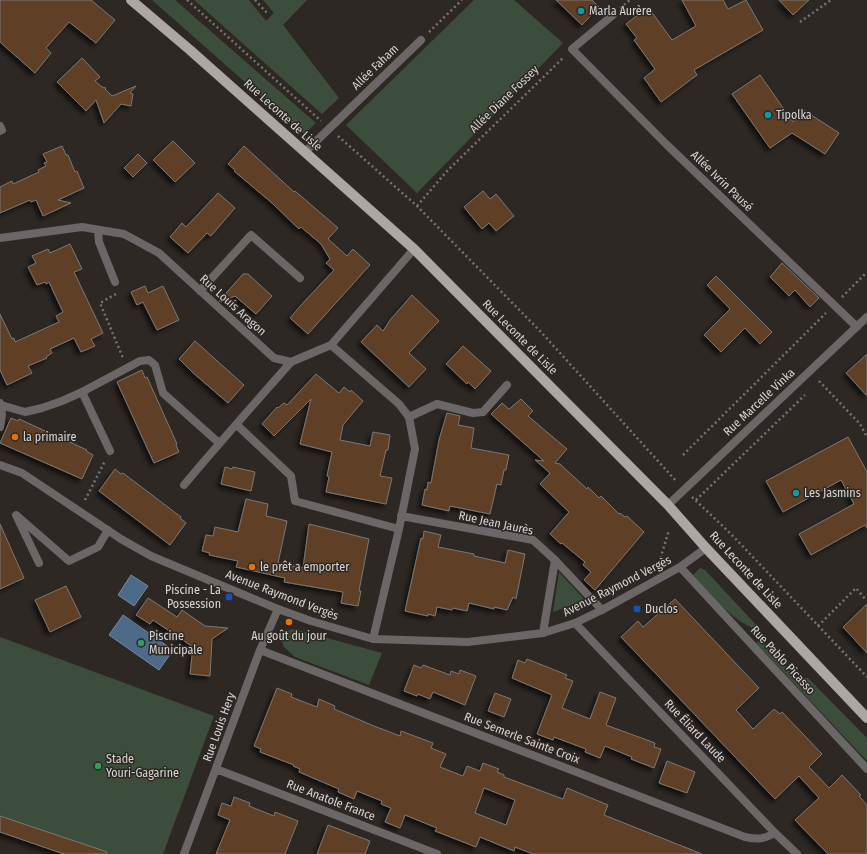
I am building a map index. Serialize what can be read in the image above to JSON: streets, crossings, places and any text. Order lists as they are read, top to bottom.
{
  "streets": {
    "main road": ["Rue Leconte de Lisle"],
    "street": [
      "Allée Faham",
      "Allée Ivrin Pausé",
      "Rue Louis Aragon",
      "Rue Marcelle Vinka",
      "Rue Jean Jaurès",
      "Avenue Raymond Vergès",
      "Rue Pablo Picasso",
      "Rue Louis Hery",
      "Rue Éliard Laude",
      "Rue Semerle Sainte Croix",
      "Rue Anatole France"
    ],
    "path": ["Allée Diane Fossey"]
  },
  "crossings": [
    ["Allée Faham", "Rue Leconte de Lisle"],
    ["Allée Diane Fossey", "Allée Ivrin Pausé"],
    ["Rue Leconte de Lisle", "Rue Marcelle Vinka"],
    ["Rue Leconte de Lisle", "Avenue Raymond Vergès"],
    ["Allée Ivrin Pausé", "Rue Marcelle Vinka"],
    ["Rue Jean Jaurès", "Avenue Raymond Vergès"],
    ["Avenue Raymond Vergès", "Rue Pablo Picasso"],
    ["Avenue Raymond Vergès", "Rue Louis Hery"],
    ["Avenue Raymond Vergès", "Rue Éliard Laude"],
    ["Rue Louis Hery", "Rue Semerle Sainte Croix"],
    ["Rue Louis Hery", "Rue Anatole France"],
    ["Rue Éliard Laude", "Rue Semerle Sainte Croix"]
  ],
  "places": {
    "other": [
      "Marla Aurère",
      "Tipolka",
      "la primaire",
      "Les Jasmins",
      "le prêt a emporter",
      "Au goût du jour",
      "Piscine Municipale",
      "Stade Youri-Gagarine"
    ],
    "transit": ["Piscine - La Possession", "Duclos"]
  }
}
